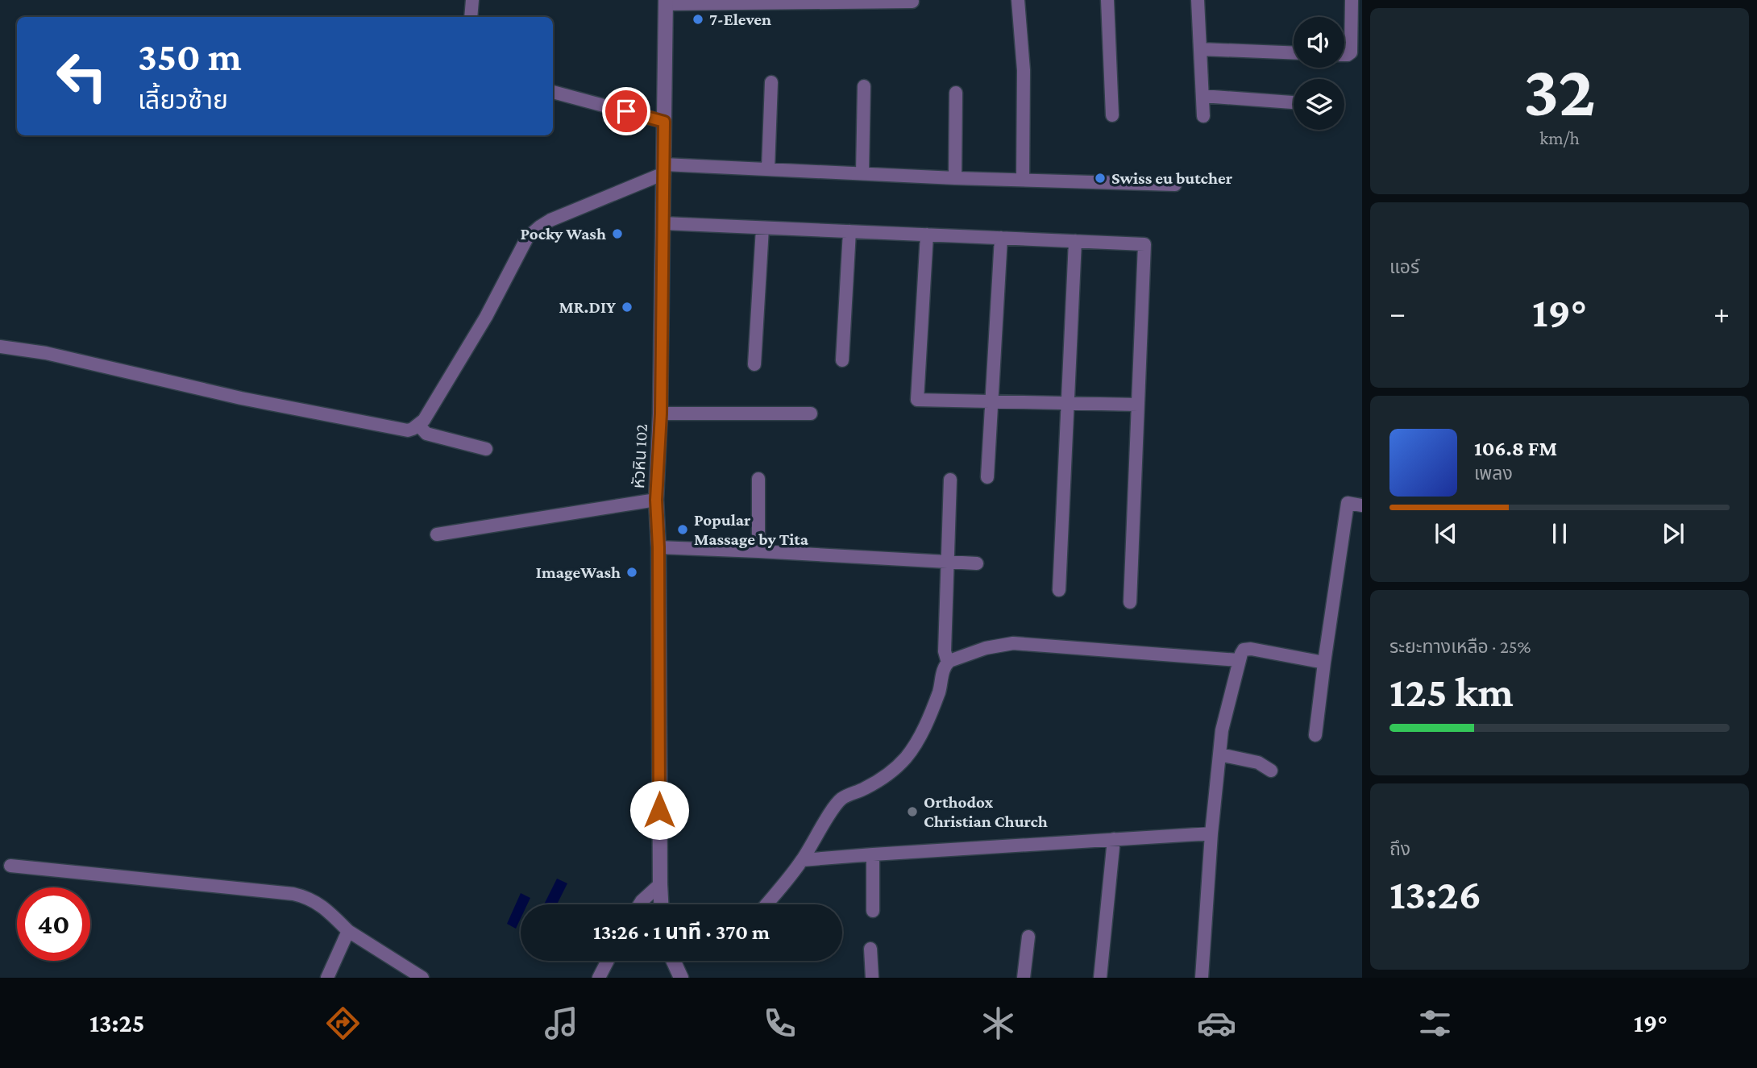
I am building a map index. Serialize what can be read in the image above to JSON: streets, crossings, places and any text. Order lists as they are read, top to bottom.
{
  "streets": {
    "street": ["หัวหิน 102"]
  },
  "places": [
    "7-Eleven",
    "Swiss eu butcher",
    "Pocky Wash",
    "MR.DIY",
    "Popular Massage by Tita",
    "ImageWash",
    "Orthodox Christian Church"
  ],
  "page": {
    "tile": [
      ["32", "km/h"],
      "แอร์",
      ["ระยะทางเหลือ · 25%", "125 km"],
      ["ถึง", "13:26"]
    ],
    "turn": ["350 m", "เลี้ยวซ้าย"],
    "heat": ["−", "19°", "+"],
    "song": ["106.8 FM", "เพลง"],
    "limit": "40",
    "trip": "13:26 · 1 นาที · 370 m",
    "tabs": ["13:25", "19°"]
  }
}
